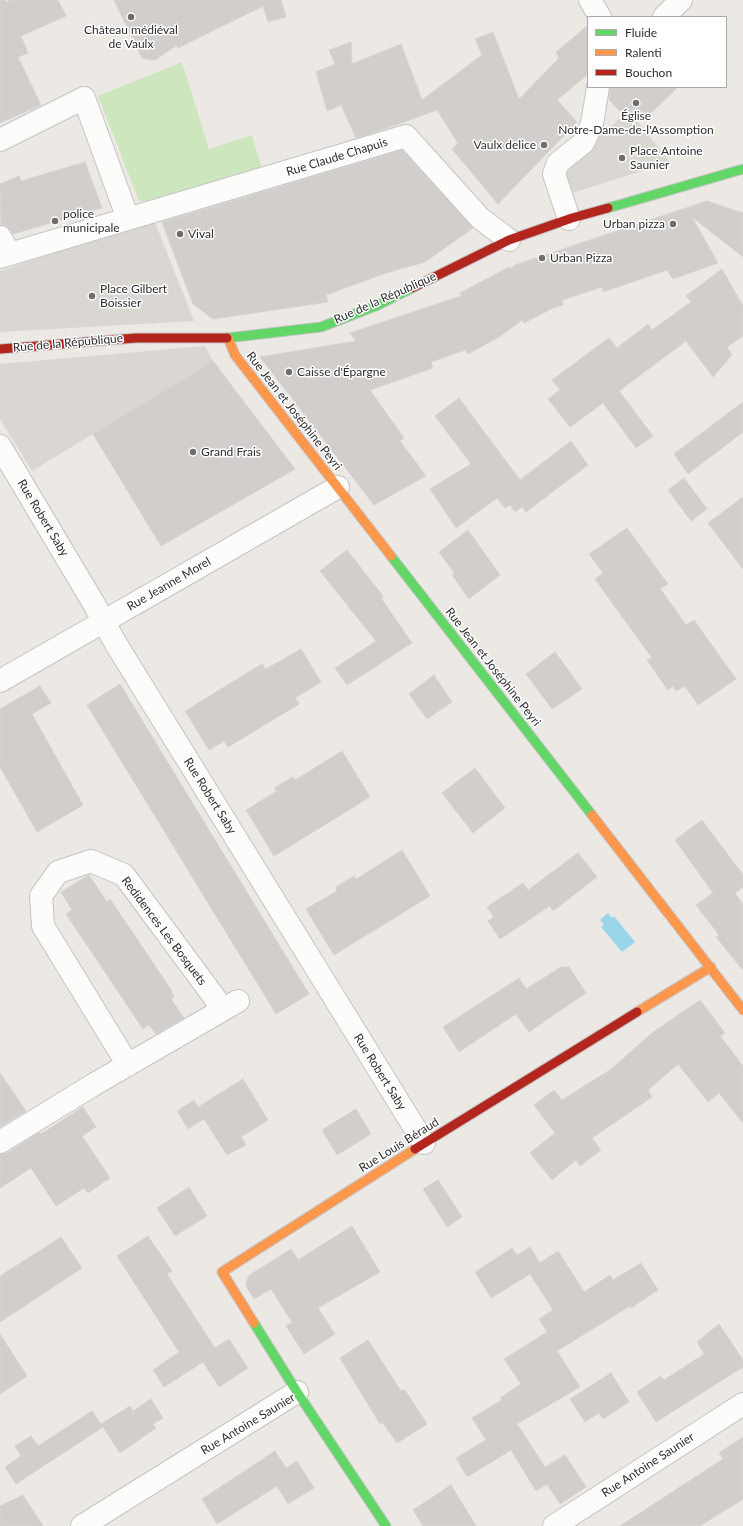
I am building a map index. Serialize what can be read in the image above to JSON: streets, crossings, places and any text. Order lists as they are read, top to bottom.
{
  "streets": {
    "street": [
      "Rue Claude Chapuis",
      "Rue de la République",
      "Rue Jean et Joséphine Peyri",
      "Rue Robert Saby",
      "Rue Jeanne Morel",
      "Redidences Les Bosquets",
      "Rue Louis Béraud",
      "Rue Antoine Saunier"
    ]
  },
  "crossings": [
    ["Rue Claude Chapuis", "Rue de la République"],
    ["Rue de la République", "Rue Jean et Joséphine Peyri"],
    ["Rue Jean et Joséphine Peyri", "Rue Jeanne Morel"],
    ["Rue Jean et Joséphine Peyri", "Rue Louis Béraud"],
    ["Rue Robert Saby", "Rue Jeanne Morel"],
    ["Rue Robert Saby", "Rue Louis Béraud"],
    ["Rue Louis Béraud", "Rue Antoine Saunier"]
  ],
  "places": [
    "Château médiéval de Vaulx",
    "Église Notre-Dame-de-l'Assomption",
    "Vaulx delice",
    "Place Antoine Saunier",
    "police municipale",
    "Urban pizza",
    "Vival",
    "Urban Pizza",
    "Place Gilbert Boissier",
    "Caisse d'Épargne",
    "Grand Frais"
  ],
  "legend": ["Fluide", "Ralenti", "Bouchon"]
}
